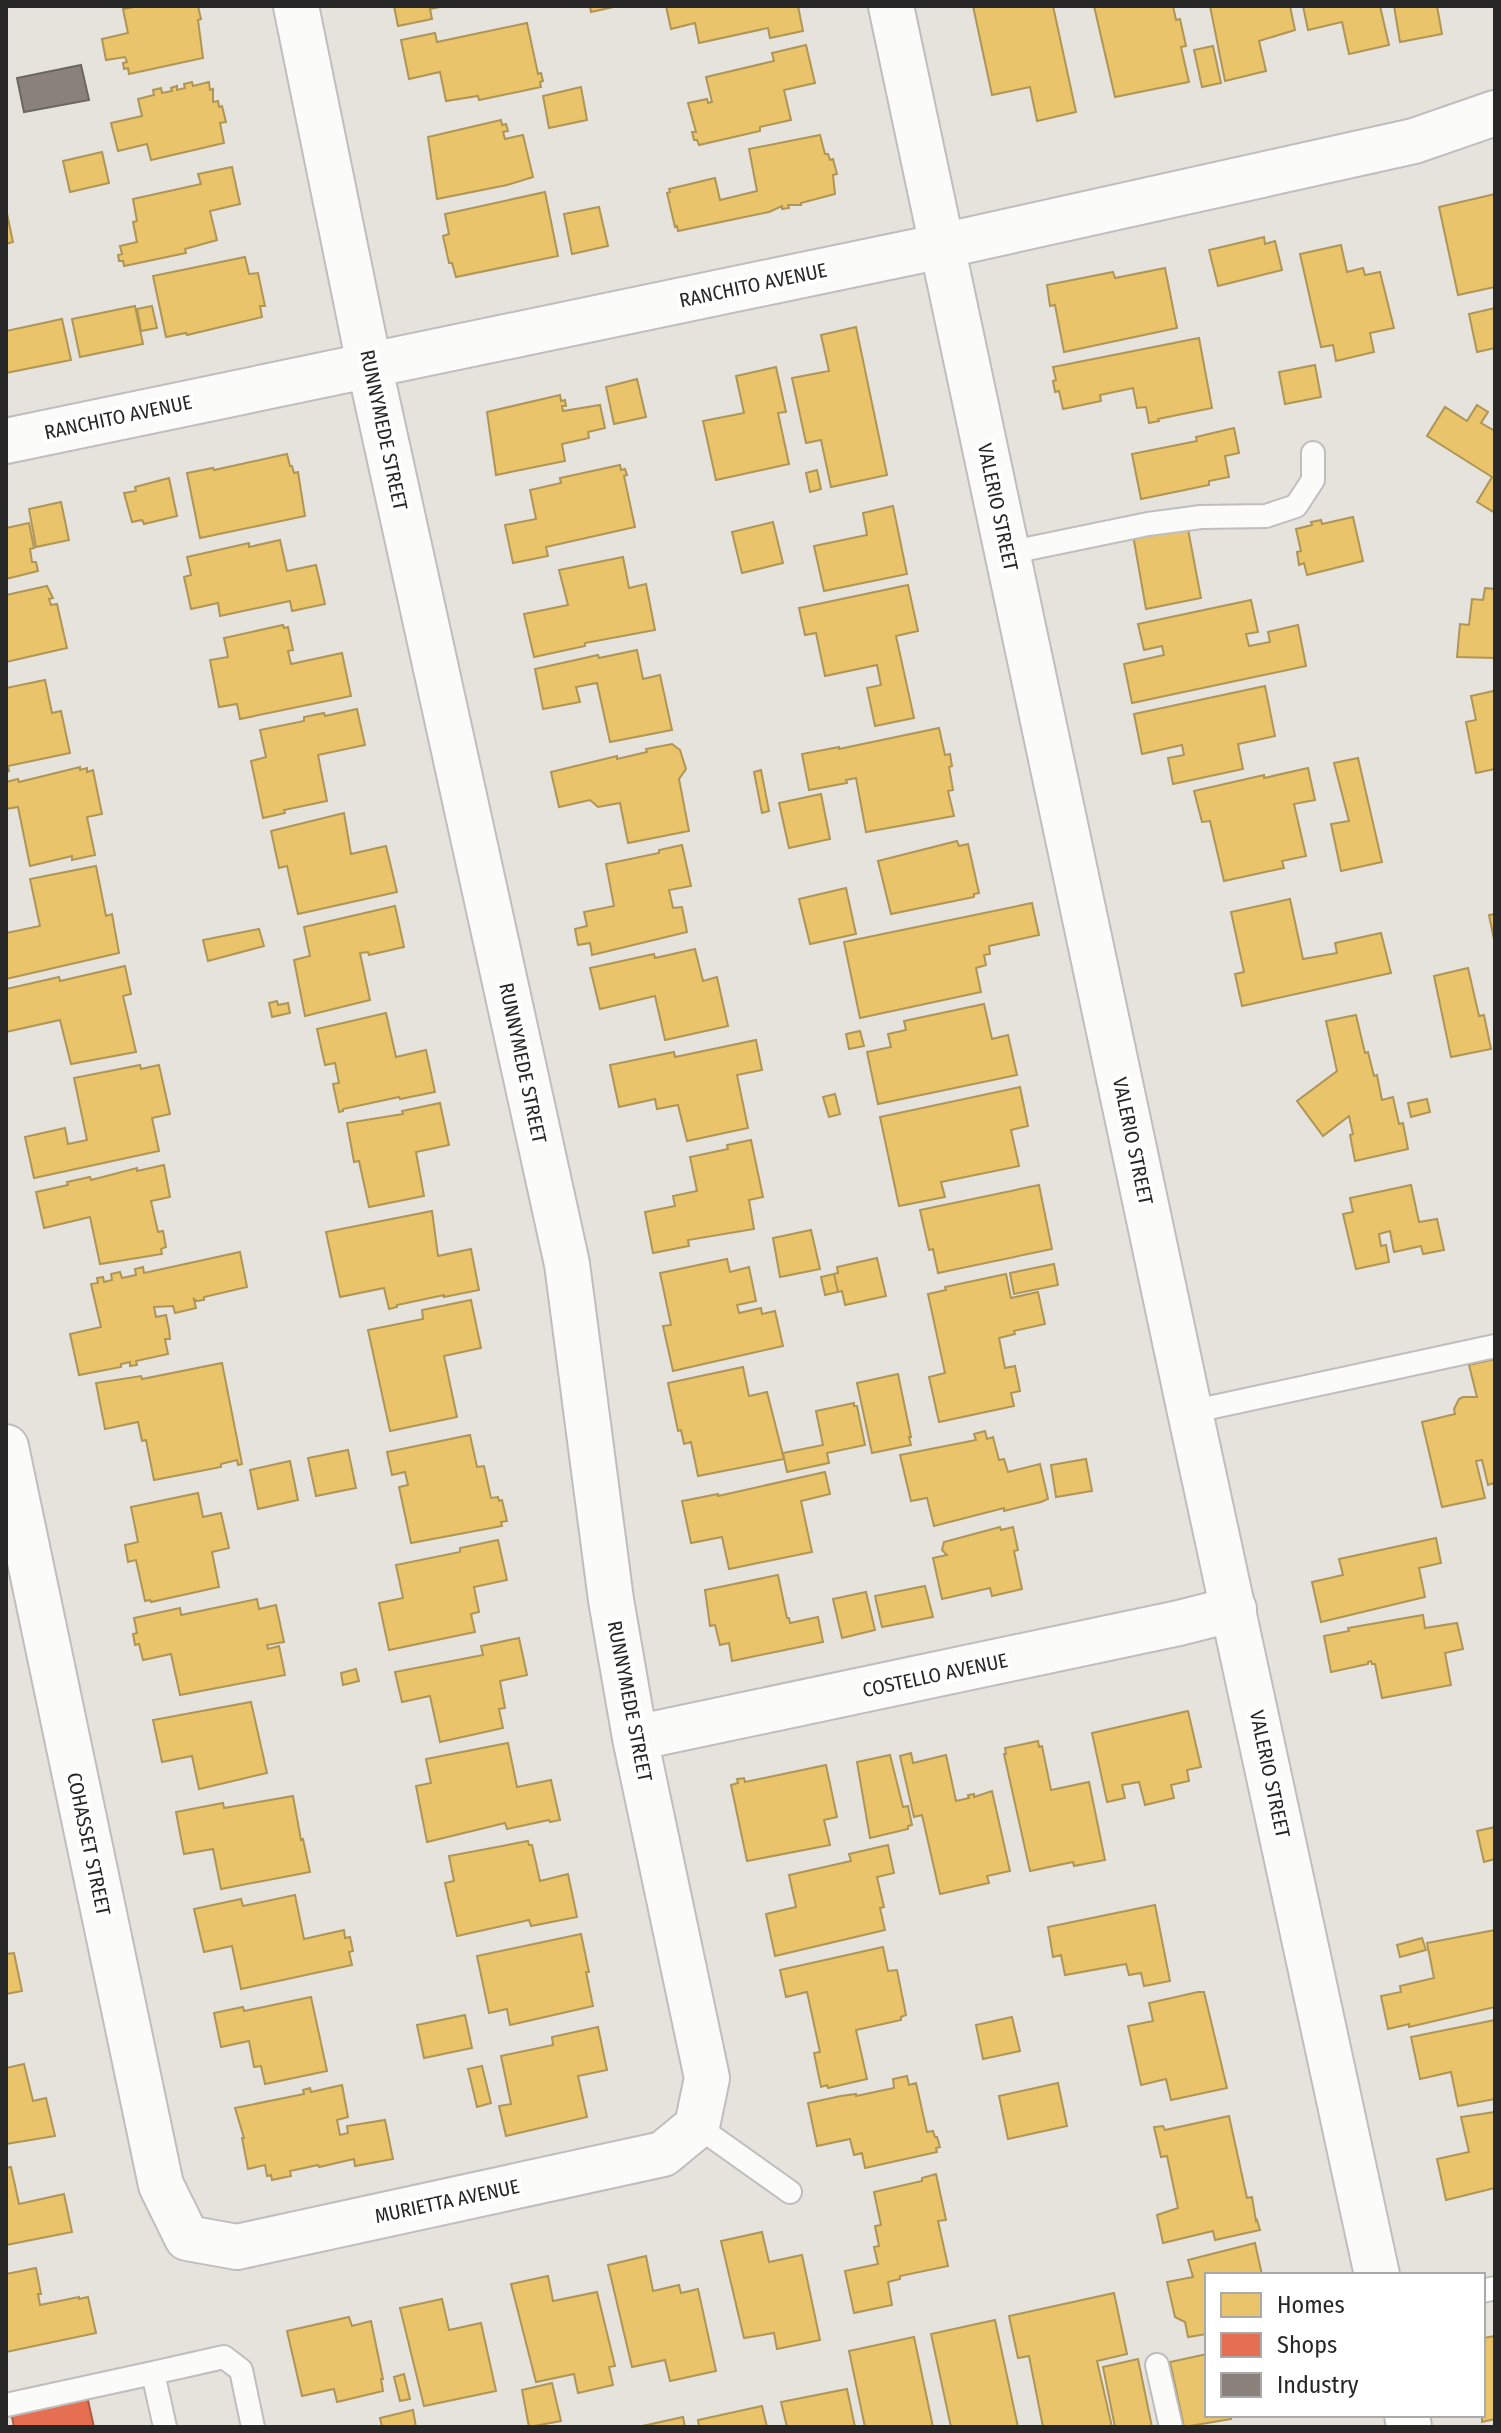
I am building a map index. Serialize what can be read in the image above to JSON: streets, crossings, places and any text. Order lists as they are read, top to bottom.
{
  "streets": {
    "street": [
      "RANCHITO AVENUE",
      "RUNNYMEDE STREET",
      "VALERIO STREET",
      "COSTELLO AVENUE",
      "COHASSET STREET",
      "MURIETTA AVENUE"
    ]
  },
  "crossings": [
    ["RANCHITO AVENUE", "RUNNYMEDE STREET"],
    ["RANCHITO AVENUE", "VALERIO STREET"],
    ["RUNNYMEDE STREET", "COSTELLO AVENUE"],
    ["RUNNYMEDE STREET", "MURIETTA AVENUE"],
    ["VALERIO STREET", "COSTELLO AVENUE"],
    ["COHASSET STREET", "MURIETTA AVENUE"]
  ],
  "legend": ["Homes", "Shops", "Industry"]
}
